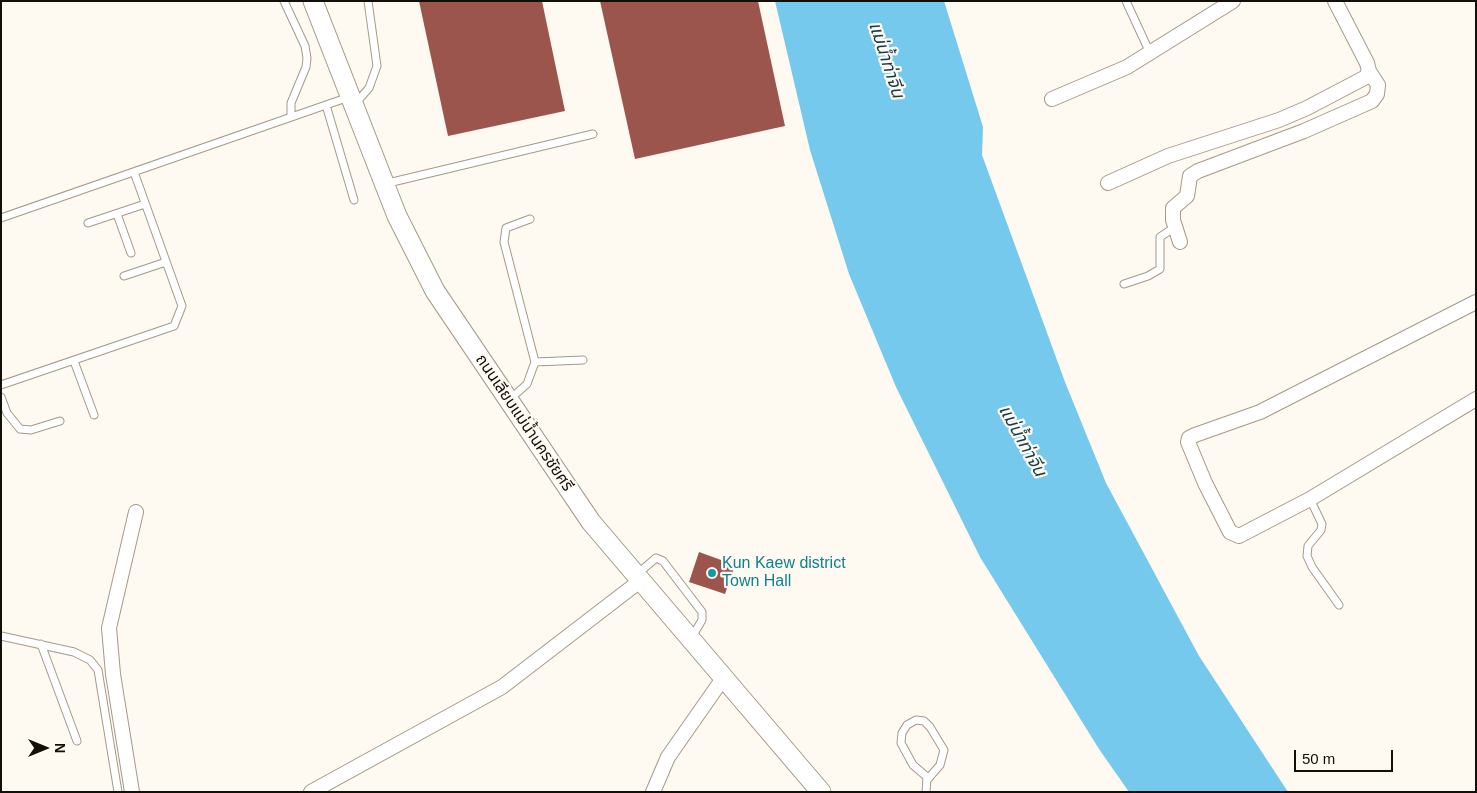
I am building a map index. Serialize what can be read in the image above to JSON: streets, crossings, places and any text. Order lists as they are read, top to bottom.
{
  "streets": {
    "main road": ["ถนนเลียบแม่น้ำนครชัยศรี"]
  },
  "water": ["แม่น้ำท่าจีน"],
  "places": ["Kun Kaew district Town Hall"],
  "scale_bar": "50 m",
  "north": "right"
}
